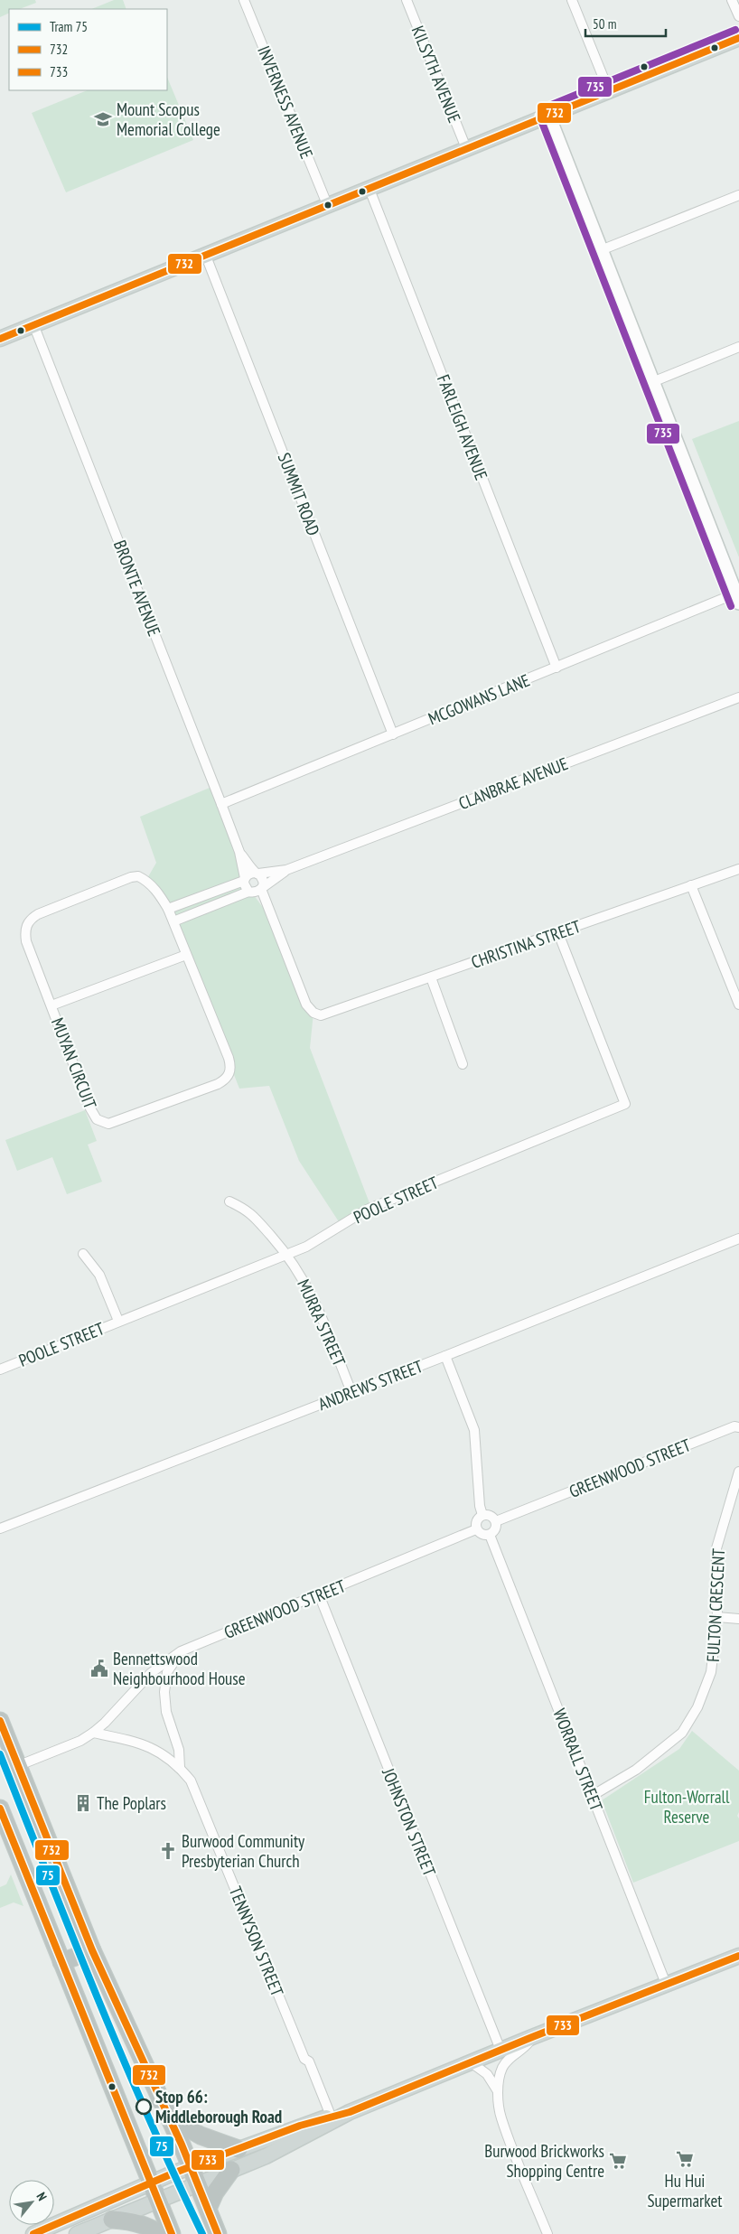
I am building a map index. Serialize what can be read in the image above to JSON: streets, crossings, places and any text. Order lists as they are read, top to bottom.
{
  "streets": {
    "street": [
      "KILSYTH AVENUE",
      "INVERNESS AVENUE",
      "FARLEIGH AVENUE",
      "SUMMIT ROAD",
      "BRONTE AVENUE",
      "MCGOWANS LANE",
      "CLANBRAE AVENUE",
      "CHRISTINA STREET",
      "MUYAN CIRCUIT",
      "POOLE STREET",
      "MURRA STREET",
      "ANDREWS STREET",
      "GREENWOOD STREET",
      "FULTON CRESCENT",
      "WORRALL STREET",
      "JOHNSTON STREET",
      "TENNYSON STREET"
    ]
  },
  "crossings": [
    ["FARLEIGH AVENUE", "MCGOWANS LANE"],
    ["SUMMIT ROAD", "MCGOWANS LANE"],
    ["BRONTE AVENUE", "MCGOWANS LANE"],
    ["BRONTE AVENUE", "CLANBRAE AVENUE"],
    ["CHRISTINA STREET", "POOLE STREET"],
    ["POOLE STREET", "MURRA STREET"],
    ["MURRA STREET", "ANDREWS STREET"],
    ["GREENWOOD STREET", "WORRALL STREET"],
    ["GREENWOOD STREET", "JOHNSTON STREET"],
    ["GREENWOOD STREET", "TENNYSON STREET"],
    ["FULTON CRESCENT", "WORRALL STREET"]
  ],
  "parks": ["Fulton-Worrall Reserve"],
  "places": {
    "school or university": ["Mount Scopus Memorial College"],
    "public building": ["Bennettswood Neighbourhood House"],
    "building": ["The Poplars"],
    "church": ["Burwood Community Presbyterian Church"],
    "other": ["Stop 66: Middleborough Road"],
    "supermarket": ["Hu Hui Supermarket", "Burwood Brickworks Shopping Centre"]
  },
  "lines": [
    "transit line 735",
    "transit line 732",
    "tram line 75",
    "transit line 733"
  ],
  "legend": ["Tram 75", "732", "733"],
  "scale_bar": "50 m",
  "north": "top right"
}
